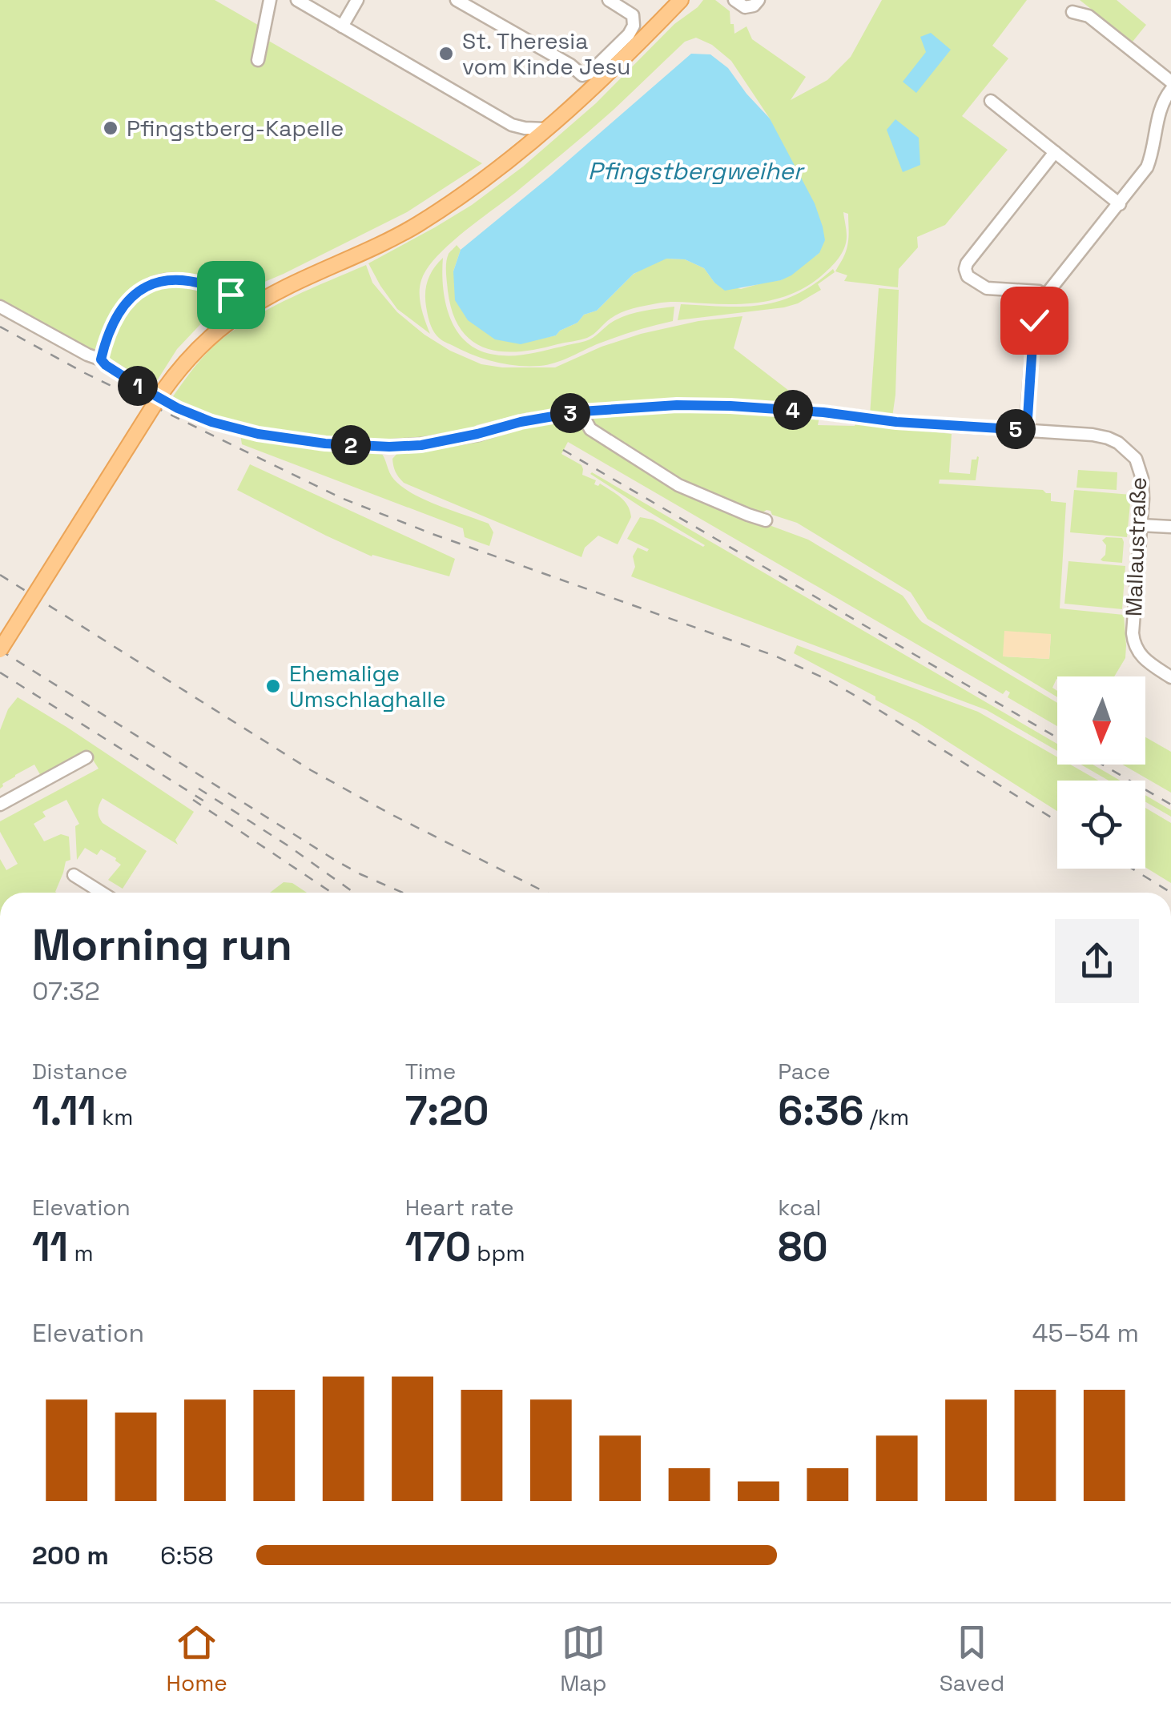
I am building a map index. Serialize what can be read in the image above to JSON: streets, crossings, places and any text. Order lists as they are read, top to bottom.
{
  "streets": {
    "street": ["Mallaustraße"]
  },
  "water": ["Pfingstbergweiher"],
  "places": ["St. Theresia vom Kinde Jesu", "Pfingstberg-Kapelle", "Ehemalige Umschlaghalle"],
  "north": "bottom",
  "page": {
    "pins": [
      "1",
      "4",
      "3",
      "5",
      "2"
    ],
    "heading": ["Morning run", "07:32"],
    "stats": [
      ["Distance", "1.11 km"],
      ["Time", "7:20"],
      ["Pace", "6:36 /km"],
      ["Elevation", "11 m"],
      ["Heart rate", "170 bpm"],
      ["kcal", "80"]
    ],
    "chart": ["Elevation", "45–54 m"],
    "list": [
      {
        "name": "200 m",
        "note": "6:58"
      }
    ],
    "tabs": ["Home", "Map", "Saved"]
  }
}
